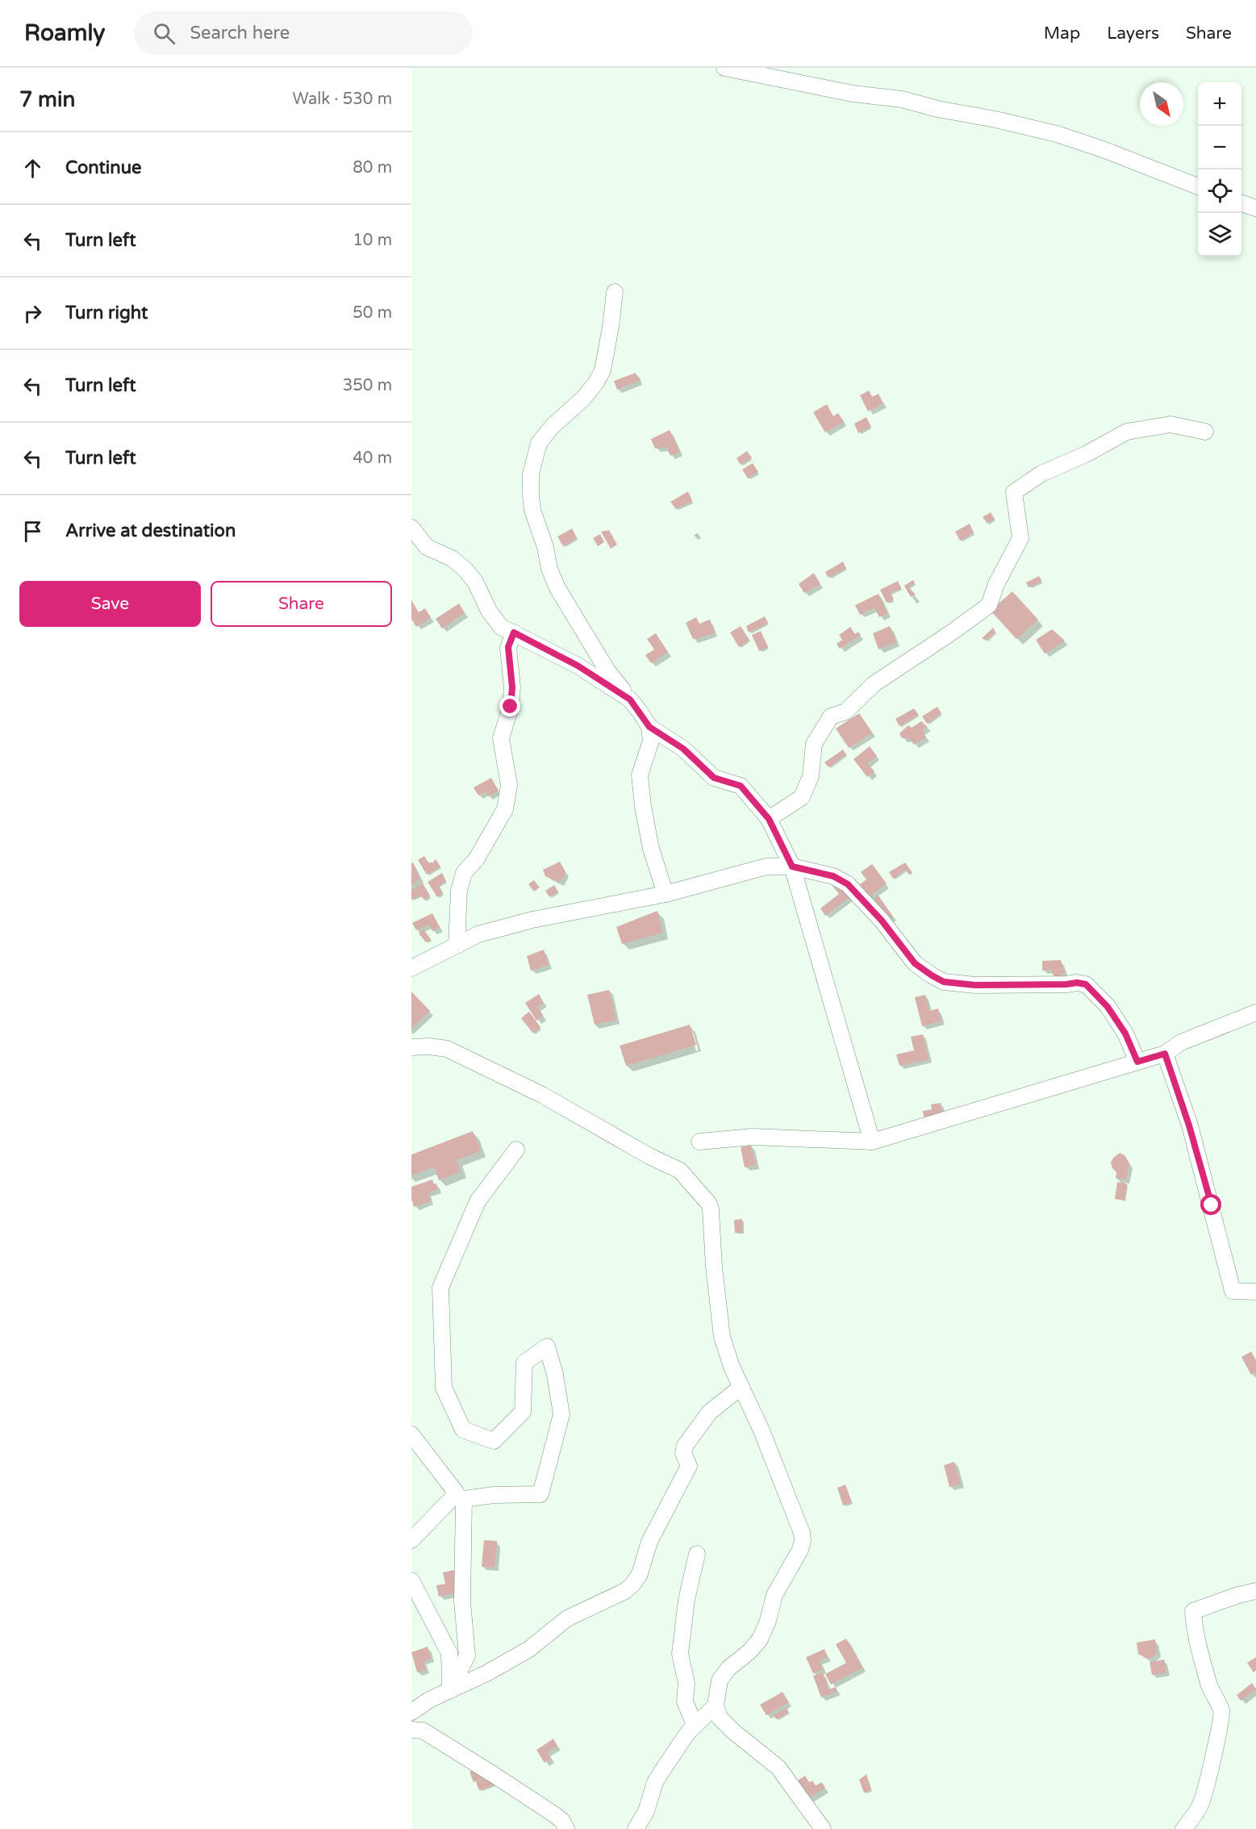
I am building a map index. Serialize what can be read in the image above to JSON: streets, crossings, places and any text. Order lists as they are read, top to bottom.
{
  "north": "bottom right",
  "page": {
    "header": "Roamly",
    "search": "Search here",
    "nav": ["Map", "Layers", "Share"],
    "heading": ["7 min", "Walk · 530 m"],
    "map_buttons": ["+", "−"],
    "list": [
      ["Continue", "80 m"],
      ["Turn left", "10 m"],
      ["Turn right", "50 m"],
      ["Turn left", "350 m"],
      ["Turn left", "40 m"],
      "Arrive at destination"
    ],
    "buttons": ["Save", "Share"]
  }
}
